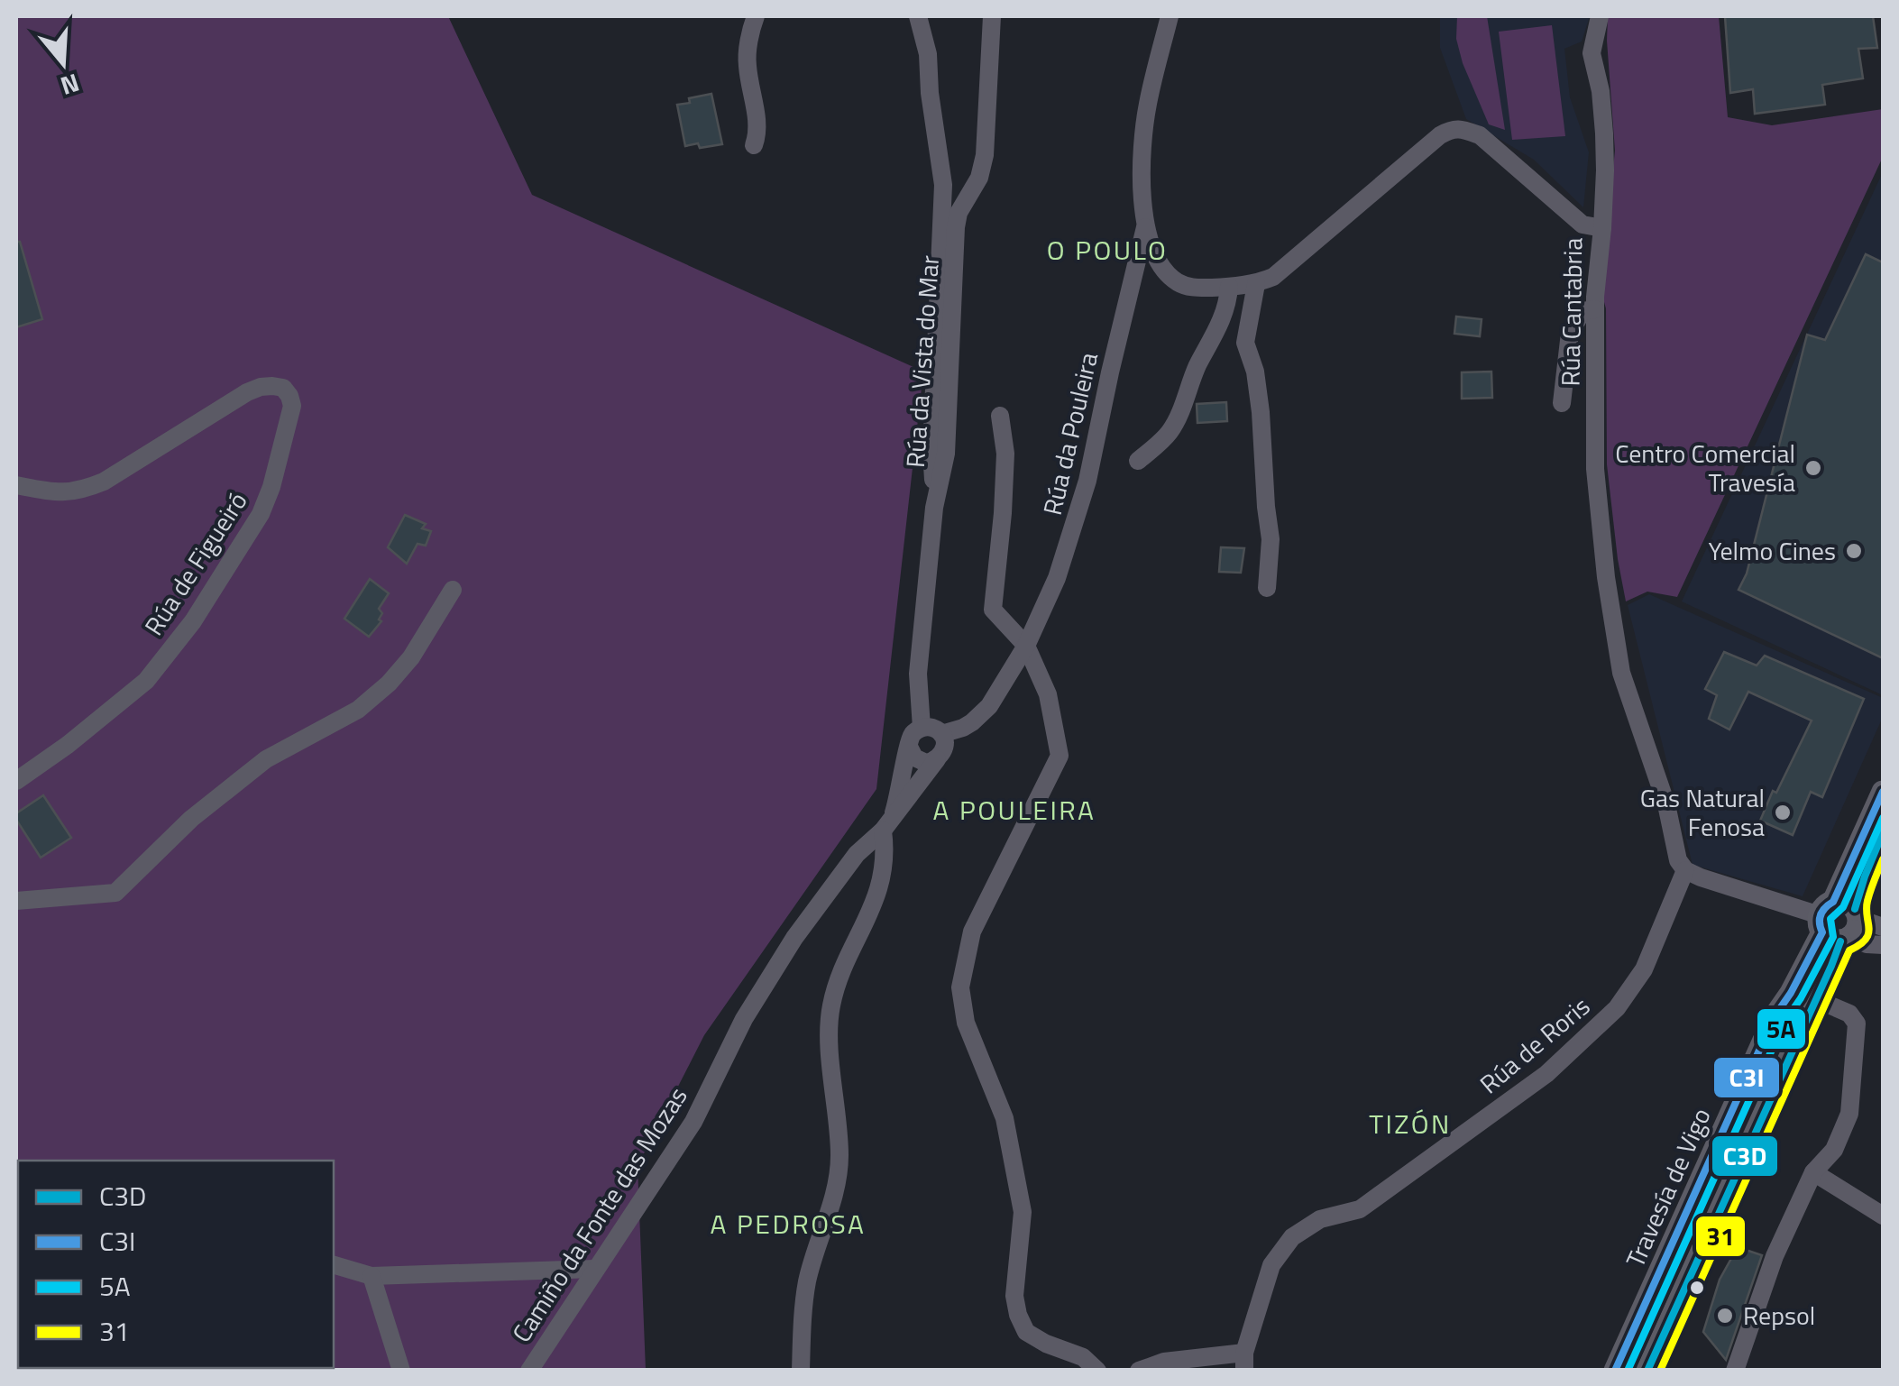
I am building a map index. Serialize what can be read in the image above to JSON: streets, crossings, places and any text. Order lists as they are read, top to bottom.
{
  "streets": {
    "main road": ["Travesía de Vigo"],
    "street": [
      "Rúa Cantabria",
      "Rúa da Vista do Mar",
      "Rúa da Pouleira",
      "Rúa de Figueiró",
      "Rúa de Roris",
      "Camiño da Fonte das Mozas"
    ]
  },
  "crossings": [
    ["Rúa Cantabria", "Rúa da Pouleira"],
    ["Rúa Cantabria", "Rúa de Roris"],
    ["Rúa da Pouleira", "Camiño da Fonte das Mozas"]
  ],
  "districts": [
    "O POULO",
    "A POULEIRA",
    "TIZÓN",
    "A PEDROSA"
  ],
  "places": [
    "Centro Comercial Travesía",
    "Yelmo Cines",
    "Gas Natural Fenosa",
    "Repsol"
  ],
  "lines": [
    "transit line C3I",
    "transit line 5A",
    "transit line C3D",
    "transit line 31"
  ],
  "legend": [
    "C3D",
    "C3I",
    "5A",
    "31"
  ],
  "north": "bottom"
}
